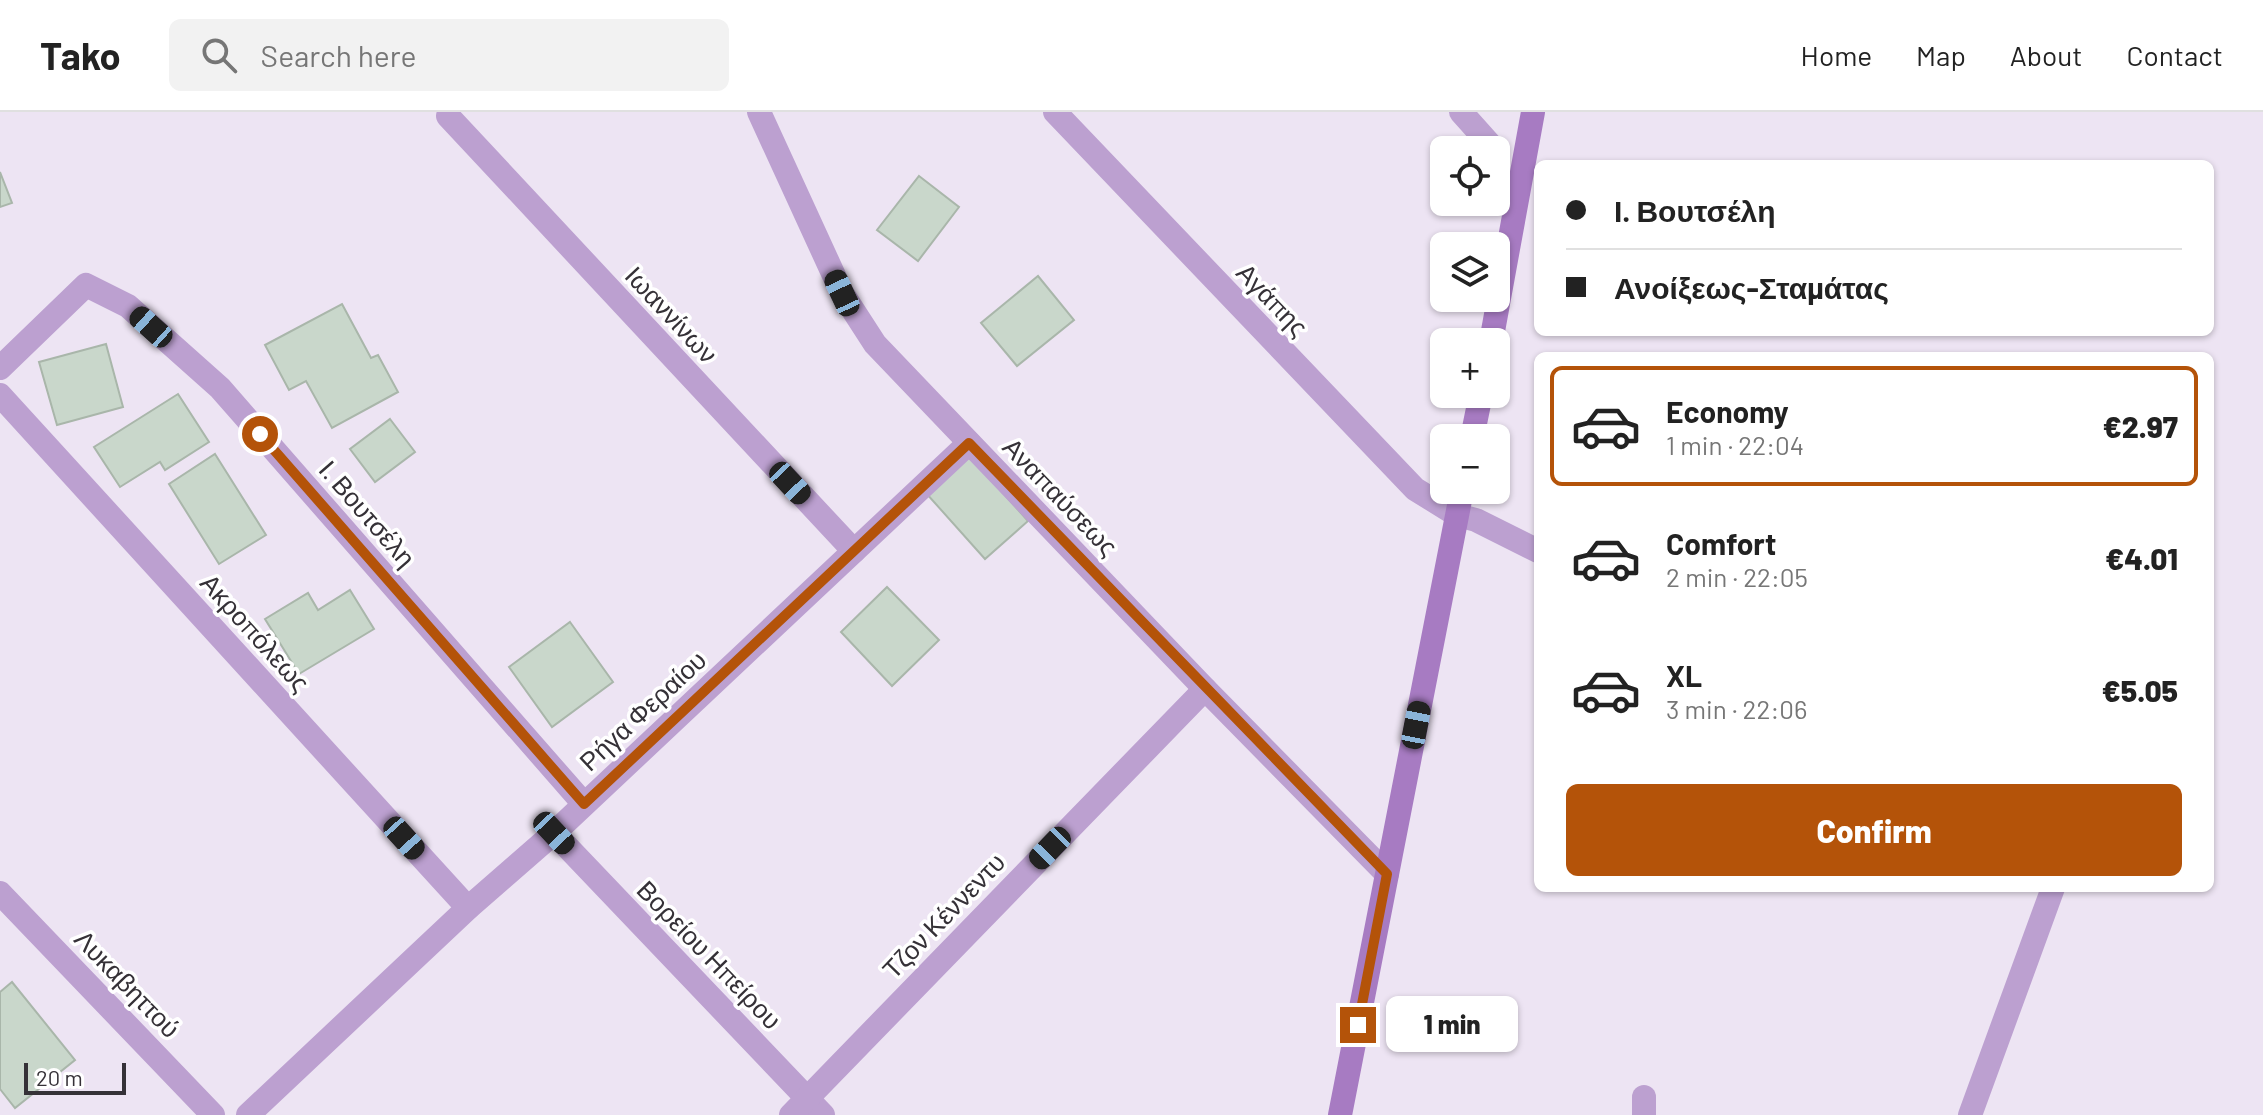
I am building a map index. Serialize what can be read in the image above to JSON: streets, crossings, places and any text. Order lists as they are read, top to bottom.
{
  "streets": {
    "street": [
      "Αγάπης",
      "Ιωαννίνων",
      "Αναπαύσεως",
      "Ι. Βουτσέλη",
      "Ακροπόλεως",
      "Ρήγα Φεραίου",
      "Τζον Κέννεντυ",
      "Βορείου Ηπείρου",
      "Λυκαβηττού"
    ]
  },
  "crossings": [
    ["Ιωαννίνων", "Ρήγα Φεραίου"],
    ["Αναπαύσεως", "Ρήγα Φεραίου"],
    ["Αναπαύσεως", "Τζον Κέννεντυ"],
    ["Ι. Βουτσέλη", "Ρήγα Φεραίου"],
    ["Ακροπόλεως", "Ρήγα Φεραίου"],
    ["Ρήγα Φεραίου", "Βορείου Ηπείρου"],
    ["Τζον Κέννεντυ", "Βορείου Ηπείρου"]
  ],
  "scale_bar": "20 m",
  "page": {
    "header": "Tako",
    "search": "Search here",
    "nav": [
      "Home",
      "Map",
      "About",
      "Contact"
    ],
    "map_buttons": ["+", "−"],
    "banner": ["Ι. Βουτσέλη", "Ανοίξεως-Σταμάτας"],
    "list": [
      {
        "name": "Economy",
        "note": "1 min · 22:04",
        "value": "€2.97"
      },
      {
        "name": "Comfort",
        "note": "2 min · 22:05",
        "value": "€4.01"
      },
      {
        "name": "XL",
        "note": "3 min · 22:06",
        "value": "€5.05"
      }
    ],
    "buttons": "Confirm",
    "bubble": "1 min",
    "scale": "20 m"
  }
}
